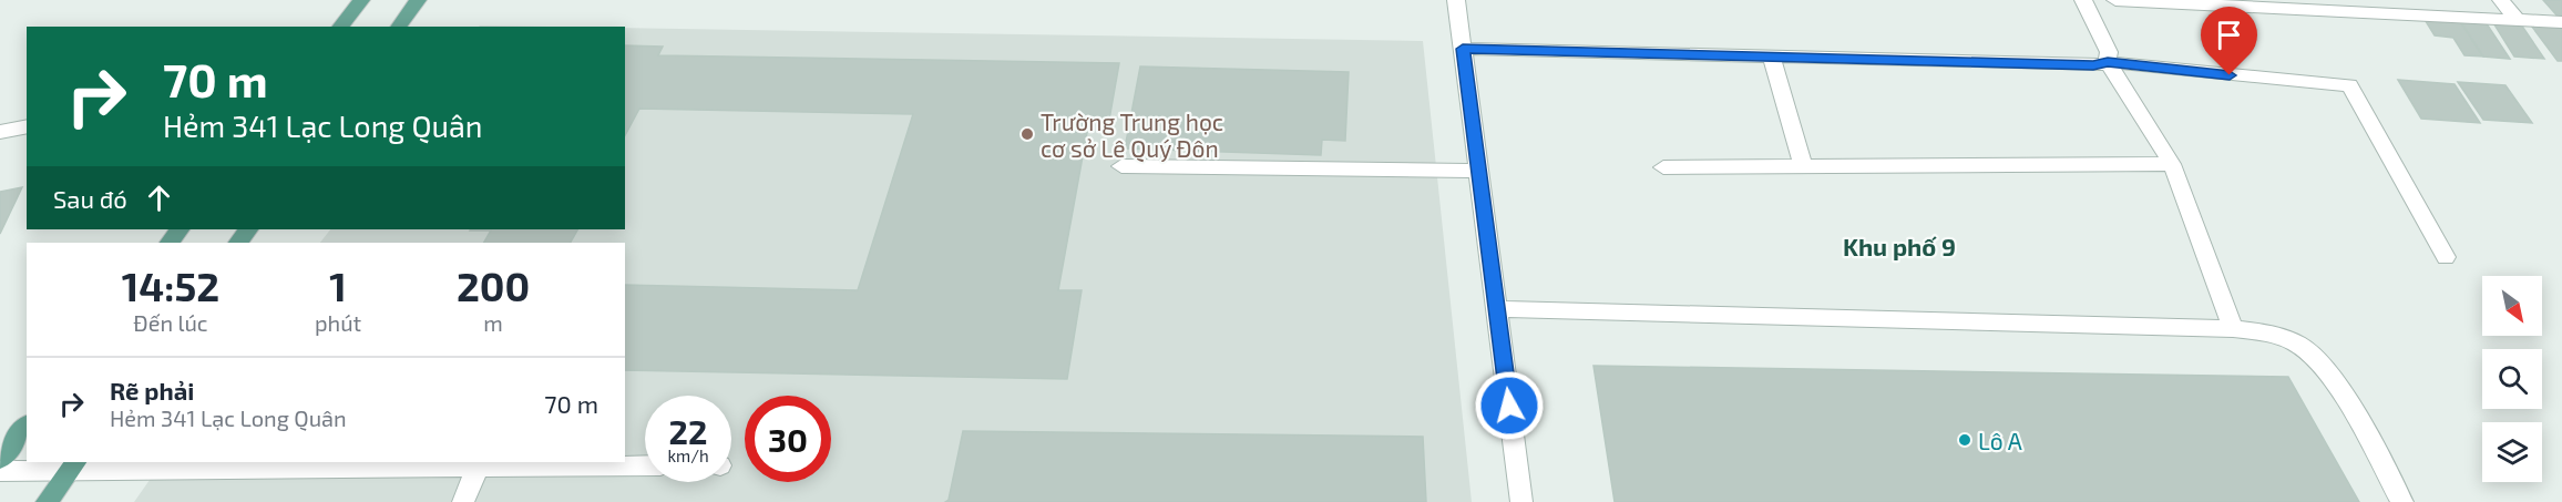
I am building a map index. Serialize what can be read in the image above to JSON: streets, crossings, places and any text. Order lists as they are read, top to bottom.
{
  "districts": ["Khu phố 9"],
  "places": ["Trường Trung học cơ sở Lê Quý Đôn", "Lô A"],
  "north": "bottom right",
  "page": {
    "turn": ["70 m", "Hẻm 341 Lạc Long Quân"],
    "then": "Sau đó",
    "eta": [
      "14:52",
      "Đến lúc",
      "1",
      "phút",
      "200",
      "m"
    ],
    "list": [
      {
        "name": "Rẽ phải",
        "note": "Hẻm 341 Lạc Long Quân",
        "value": "70 m"
      }
    ],
    "speed": "22 km/h",
    "limit": "30"
  }
}
